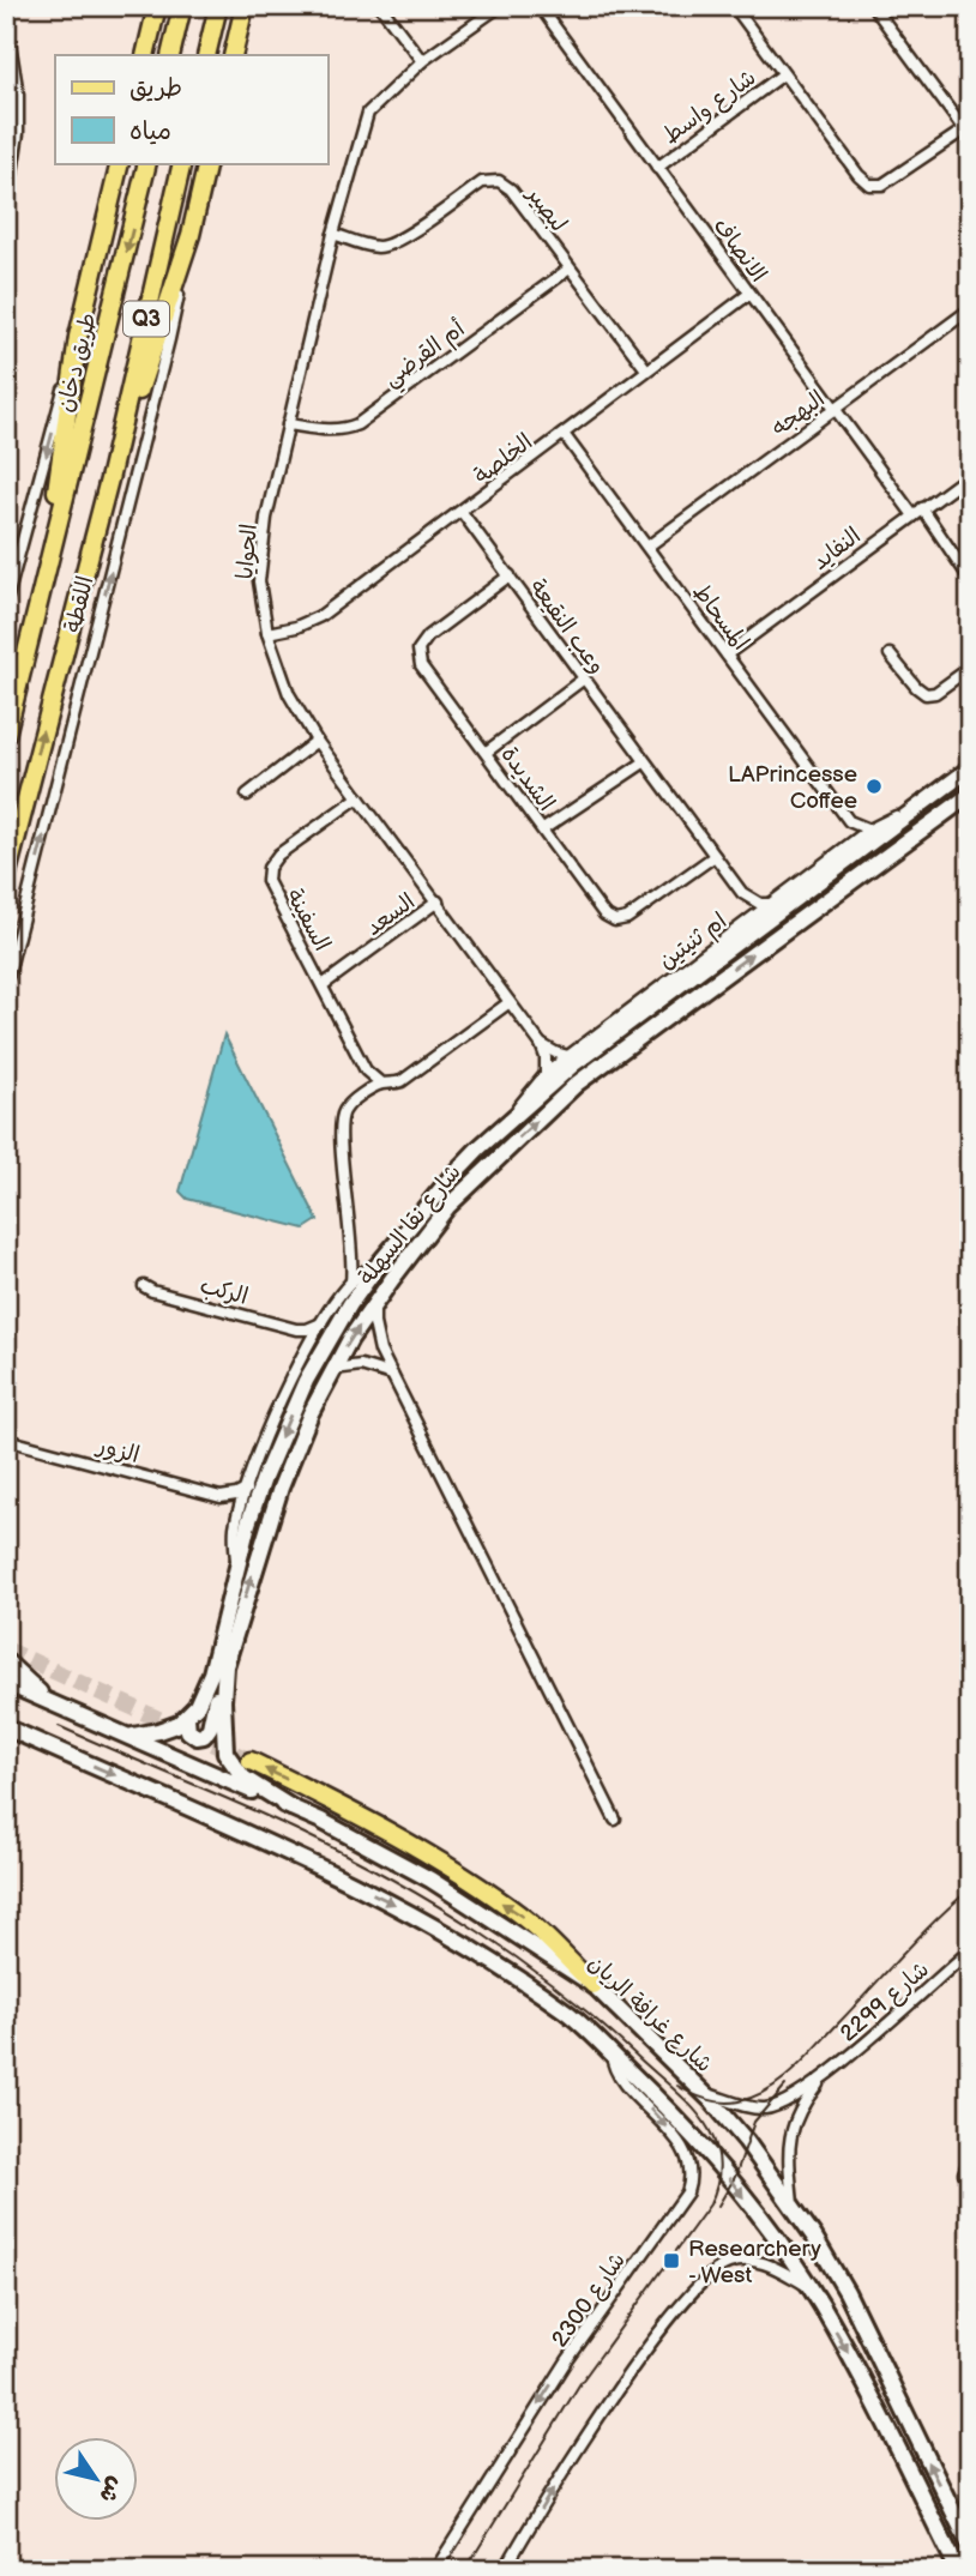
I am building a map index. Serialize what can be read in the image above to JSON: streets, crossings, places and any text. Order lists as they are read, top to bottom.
{
  "streets": {
    "main road": ["Q3", "طريق دخان", "اللقطة"],
    "street": [
      "شارع واسط",
      "لبصير",
      "الانصاف",
      "أم القرضي",
      "البهجه",
      "الخلصة",
      "النفايد",
      "الحوايا",
      "المسحاط",
      "وعب النقيعة",
      "الشديدة",
      "السعد",
      "السفينة",
      "ام ثنيتين",
      "شارع نقا السهلة",
      "الركب",
      "الزور",
      "شارع 2299",
      "شارع غرافة الريان",
      "شارع 2300"
    ]
  },
  "crossings": [
    ["شارع واسط", "الانصاف"],
    ["لبصير", "أم القرضي"],
    ["لبصير", "الخلصة"],
    ["لبصير", "الحوايا"],
    ["الانصاف", "البهجه"],
    ["الانصاف", "الخلصة"],
    ["الانصاف", "النفايد"],
    ["Q3", "اللقطة"],
    ["أم القرضي", "الحوايا"],
    ["طريق دخان", "اللقطة"],
    ["البهجه", "المسحاط"],
    ["الخلصة", "الحوايا"],
    ["الخلصة", "المسحاط"],
    ["الخلصة", "وعب النقيعة"],
    ["النفايد", "المسحاط"],
    ["الحوايا", "السعد"],
    ["الحوايا", "السفينة"],
    ["الحوايا", "ام ثنيتين"],
    ["وعب النقيعة", "الشديدة"],
    ["السعد", "السفينة"],
    ["ام ثنيتين", "شارع نقا السهلة"],
    ["شارع نقا السهلة", "الركب"],
    ["شارع نقا السهلة", "الزور"],
    ["شارع نقا السهلة", "شارع غرافة الريان"],
    ["شارع 2299", "شارع غرافة الريان"]
  ],
  "one_way": ["شارع 2300"],
  "places": {
    "other": ["LAPrincesse Coffee"],
    "transit": ["Researchery - West"]
  },
  "legend": ["طريق", "مياه"],
  "north": "bottom right"
}
